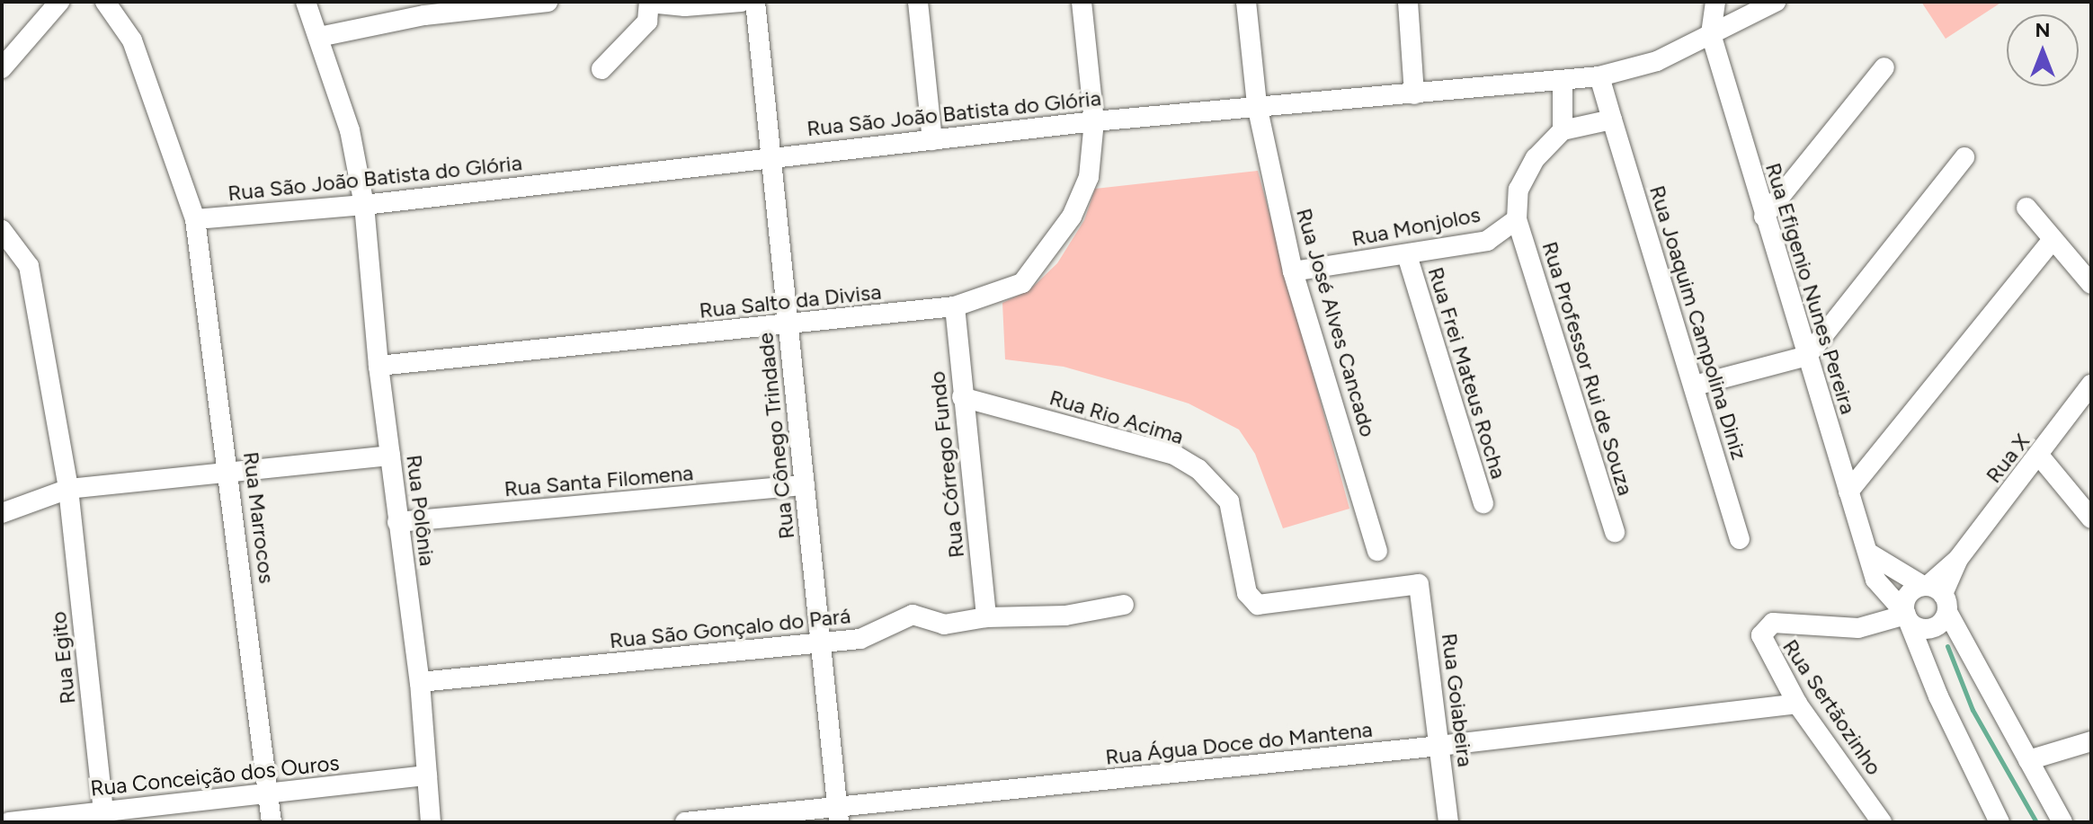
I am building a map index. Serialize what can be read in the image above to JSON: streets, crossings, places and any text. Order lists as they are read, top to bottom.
{
  "streets": {
    "street": [
      "Rua São João Batista do Glória",
      "Rua Monjolos",
      "Rua Efigenio Nunes Pereira",
      "Rua Salto da Divisa",
      "Rua José Alves Cancado",
      "Rua Joaquim Campolina Diniz",
      "Rua Professor Rui de Souza",
      "Rua Frei Mateus Rocha",
      "Rua Rio Acima",
      "Rua Cônego Trindade",
      "Rua X",
      "Rua Córrego Fundo",
      "Rua Santa Filomena",
      "Rua Polônia",
      "Rua Marrocos",
      "Rua São Gonçalo do Pará",
      "Rua Egito",
      "Rua Goiabeira",
      "Rua Sertãozinho",
      "Rua Água Doce do Mantena",
      "Rua Conceição dos Ouros"
    ]
  },
  "crossings": [
    ["Rua São João Batista do Glória", "Rua Efigenio Nunes Pereira"],
    ["Rua São João Batista do Glória", "Rua Salto da Divisa"],
    ["Rua São João Batista do Glória", "Rua José Alves Cancado"],
    ["Rua São João Batista do Glória", "Rua Cônego Trindade"],
    ["Rua São João Batista do Glória", "Rua Polônia"],
    ["Rua São João Batista do Glória", "Rua Marrocos"],
    ["Rua Monjolos", "Rua José Alves Cancado"],
    ["Rua Monjolos", "Rua Professor Rui de Souza"],
    ["Rua Monjolos", "Rua Frei Mateus Rocha"],
    ["Rua Efigenio Nunes Pereira", "Rua X"],
    ["Rua Efigenio Nunes Pereira", "Rua Sertãozinho"],
    ["Rua Salto da Divisa", "Rua Cônego Trindade"],
    ["Rua Salto da Divisa", "Rua Córrego Fundo"],
    ["Rua Salto da Divisa", "Rua Polônia"],
    ["Rua Rio Acima", "Rua Córrego Fundo"],
    ["Rua Rio Acima", "Rua Goiabeira"],
    ["Rua Cônego Trindade", "Rua Santa Filomena"],
    ["Rua Cônego Trindade", "Rua São Gonçalo do Pará"],
    ["Rua Cônego Trindade", "Rua Água Doce do Mantena"],
    ["Rua X", "Rua Sertãozinho"],
    ["Rua Córrego Fundo", "Rua São Gonçalo do Pará"],
    ["Rua Santa Filomena", "Rua Polônia"],
    ["Rua Polônia", "Rua São Gonçalo do Pará"],
    ["Rua Polônia", "Rua Conceição dos Ouros"],
    ["Rua Marrocos", "Rua Conceição dos Ouros"],
    ["Rua Egito", "Rua Conceição dos Ouros"],
    ["Rua Goiabeira", "Rua Água Doce do Mantena"],
    ["Rua Sertãozinho", "Rua Água Doce do Mantena"]
  ],
  "north": "top"
}
